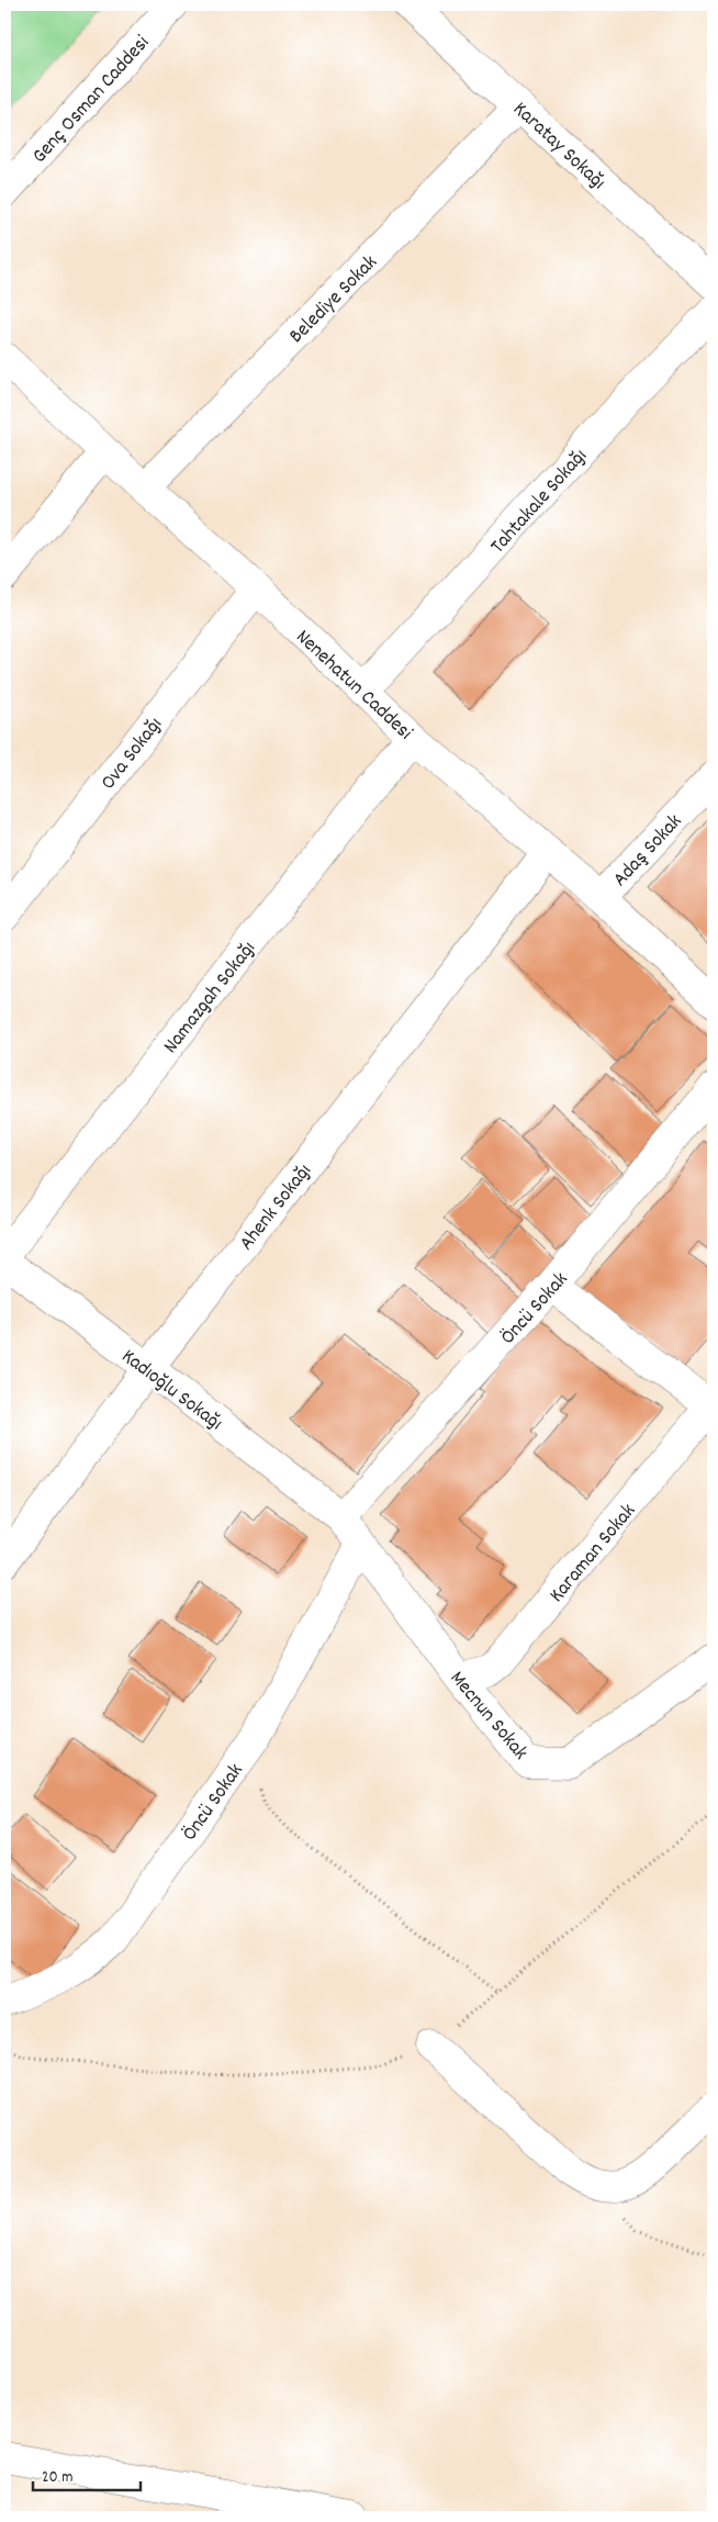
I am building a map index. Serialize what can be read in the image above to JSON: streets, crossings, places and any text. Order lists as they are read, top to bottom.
{
  "streets": {
    "main road": [
      "Genç Osman Caddesi",
      "Karatay Sokağı",
      "Belediye Sokak",
      "Tahtakale Sokağı",
      "Nenehatun Caddesi",
      "Ova Sokağı",
      "Adaş Sokak",
      "Namazgah Sokağı",
      "Ahenk Sokağı",
      "Öncü Sokak",
      "Kadıoğlu Sokağı",
      "Karaman Sokak",
      "Mecnun Sokak"
    ]
  },
  "crossings": [
    ["Karatay Sokağı", "Belediye Sokak"],
    ["Belediye Sokak", "Nenehatun Caddesi"],
    ["Tahtakale Sokağı", "Nenehatun Caddesi"],
    ["Nenehatun Caddesi", "Ova Sokağı"],
    ["Nenehatun Caddesi", "Adaş Sokak"],
    ["Nenehatun Caddesi", "Namazgah Sokağı"],
    ["Nenehatun Caddesi", "Ahenk Sokağı"],
    ["Ahenk Sokağı", "Kadıoğlu Sokağı"],
    ["Öncü Sokak", "Kadıoğlu Sokağı"],
    ["Öncü Sokak", "Mecnun Sokak"],
    ["Kadıoğlu Sokağı", "Mecnun Sokak"],
    ["Karaman Sokak", "Mecnun Sokak"]
  ],
  "scale_bar": "20 m"
}
